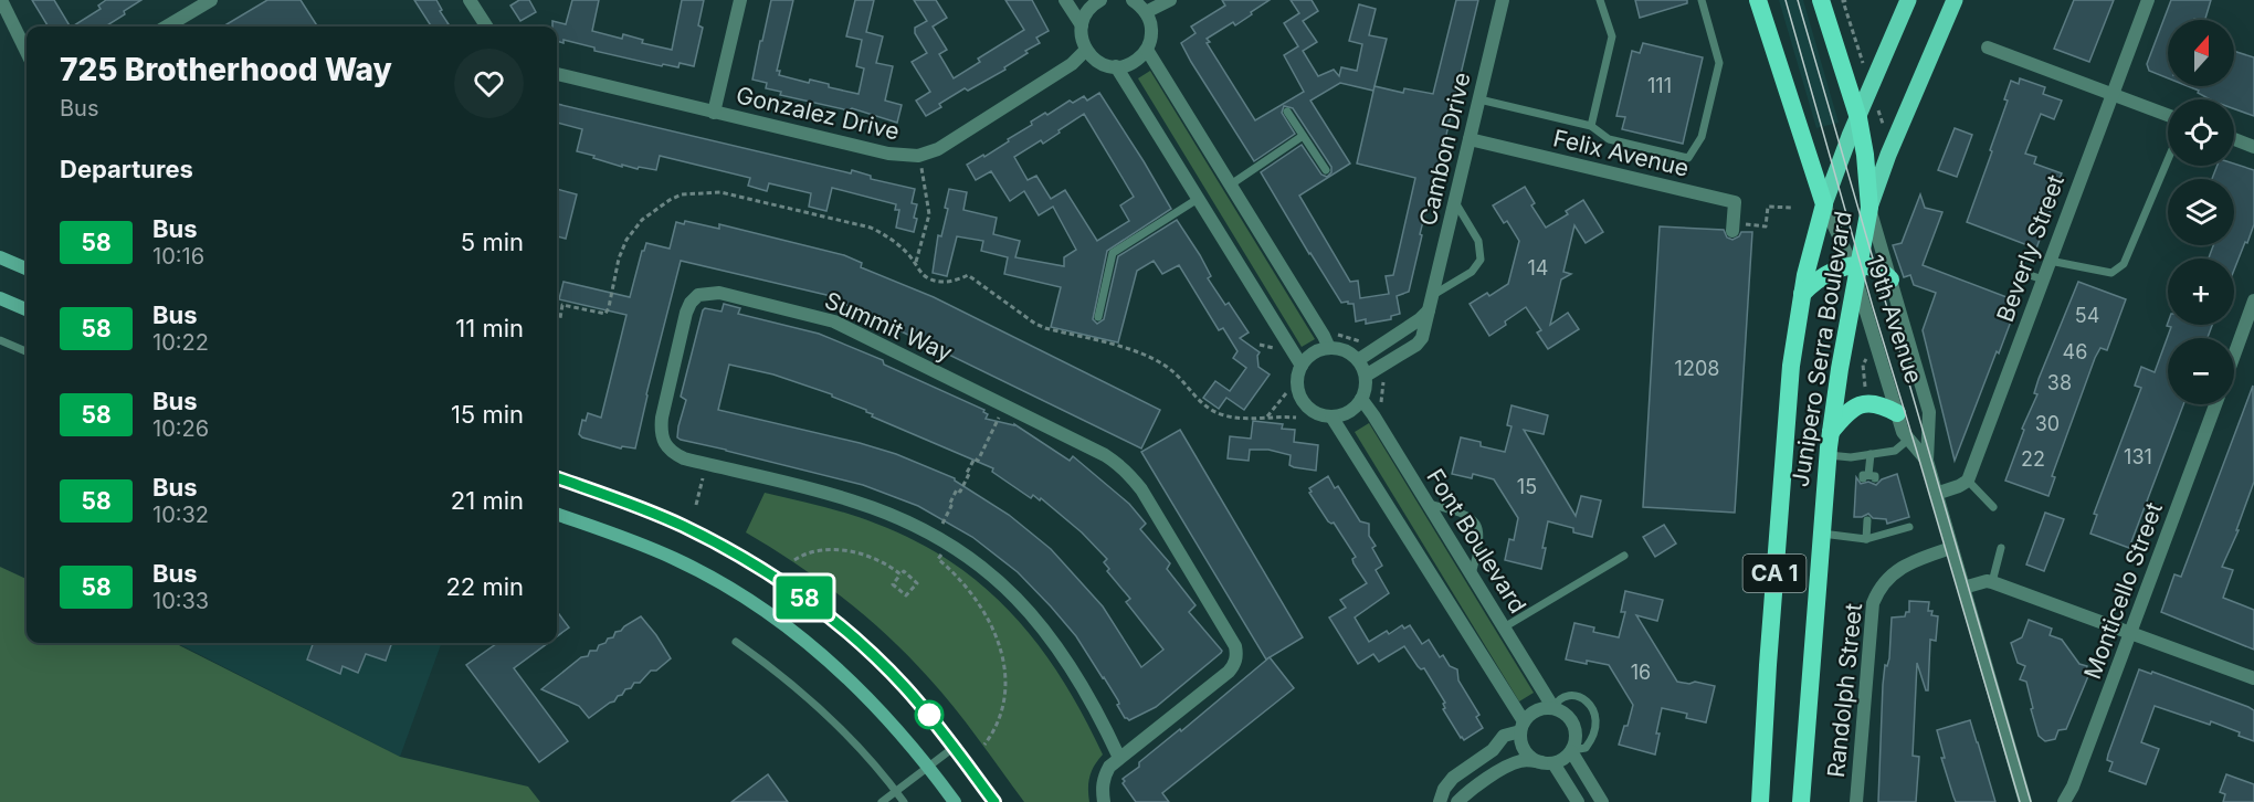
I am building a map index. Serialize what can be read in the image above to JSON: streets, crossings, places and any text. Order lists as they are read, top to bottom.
{
  "streets": {
    "highway": ["19th Avenue", "Junipero Serra Boulevard", "CA 1"],
    "street": [
      "Gonzalez Drive",
      "Cambon Drive",
      "Felix Avenue",
      "Beverly Street",
      "Summit Way",
      "Font Boulevard",
      "Monticello Street",
      "Randolph Street"
    ]
  },
  "crossings": [
    ["Cambon Drive", "Felix Avenue"],
    ["Cambon Drive", "Font Boulevard"],
    ["19th Avenue", "Junipero Serra Boulevard"],
    ["19th Avenue", "Randolph Street"]
  ],
  "lines": ["bus line 58"],
  "house_numbers": [
    "111",
    "14",
    "54",
    "46",
    "1208",
    "38",
    "30",
    "131",
    "22",
    "15",
    "16"
  ],
  "north": "top",
  "page": {
    "on_map": "58",
    "map_buttons": ["+", "−"],
    "heading": [
      ["725 Brotherhood Way", "Bus"],
      "Departures"
    ],
    "list": [
      {
        "mark": "58",
        "name": "Bus",
        "note": "10:16",
        "value": "5 min"
      },
      {
        "mark": "58",
        "name": "Bus",
        "note": "10:22",
        "value": "11 min"
      },
      {
        "mark": "58",
        "name": "Bus",
        "note": "10:26",
        "value": "15 min"
      },
      {
        "mark": "58",
        "name": "Bus",
        "note": "10:32",
        "value": "21 min"
      },
      {
        "mark": "58",
        "name": "Bus",
        "note": "10:33",
        "value": "22 min"
      }
    ]
  }
}
